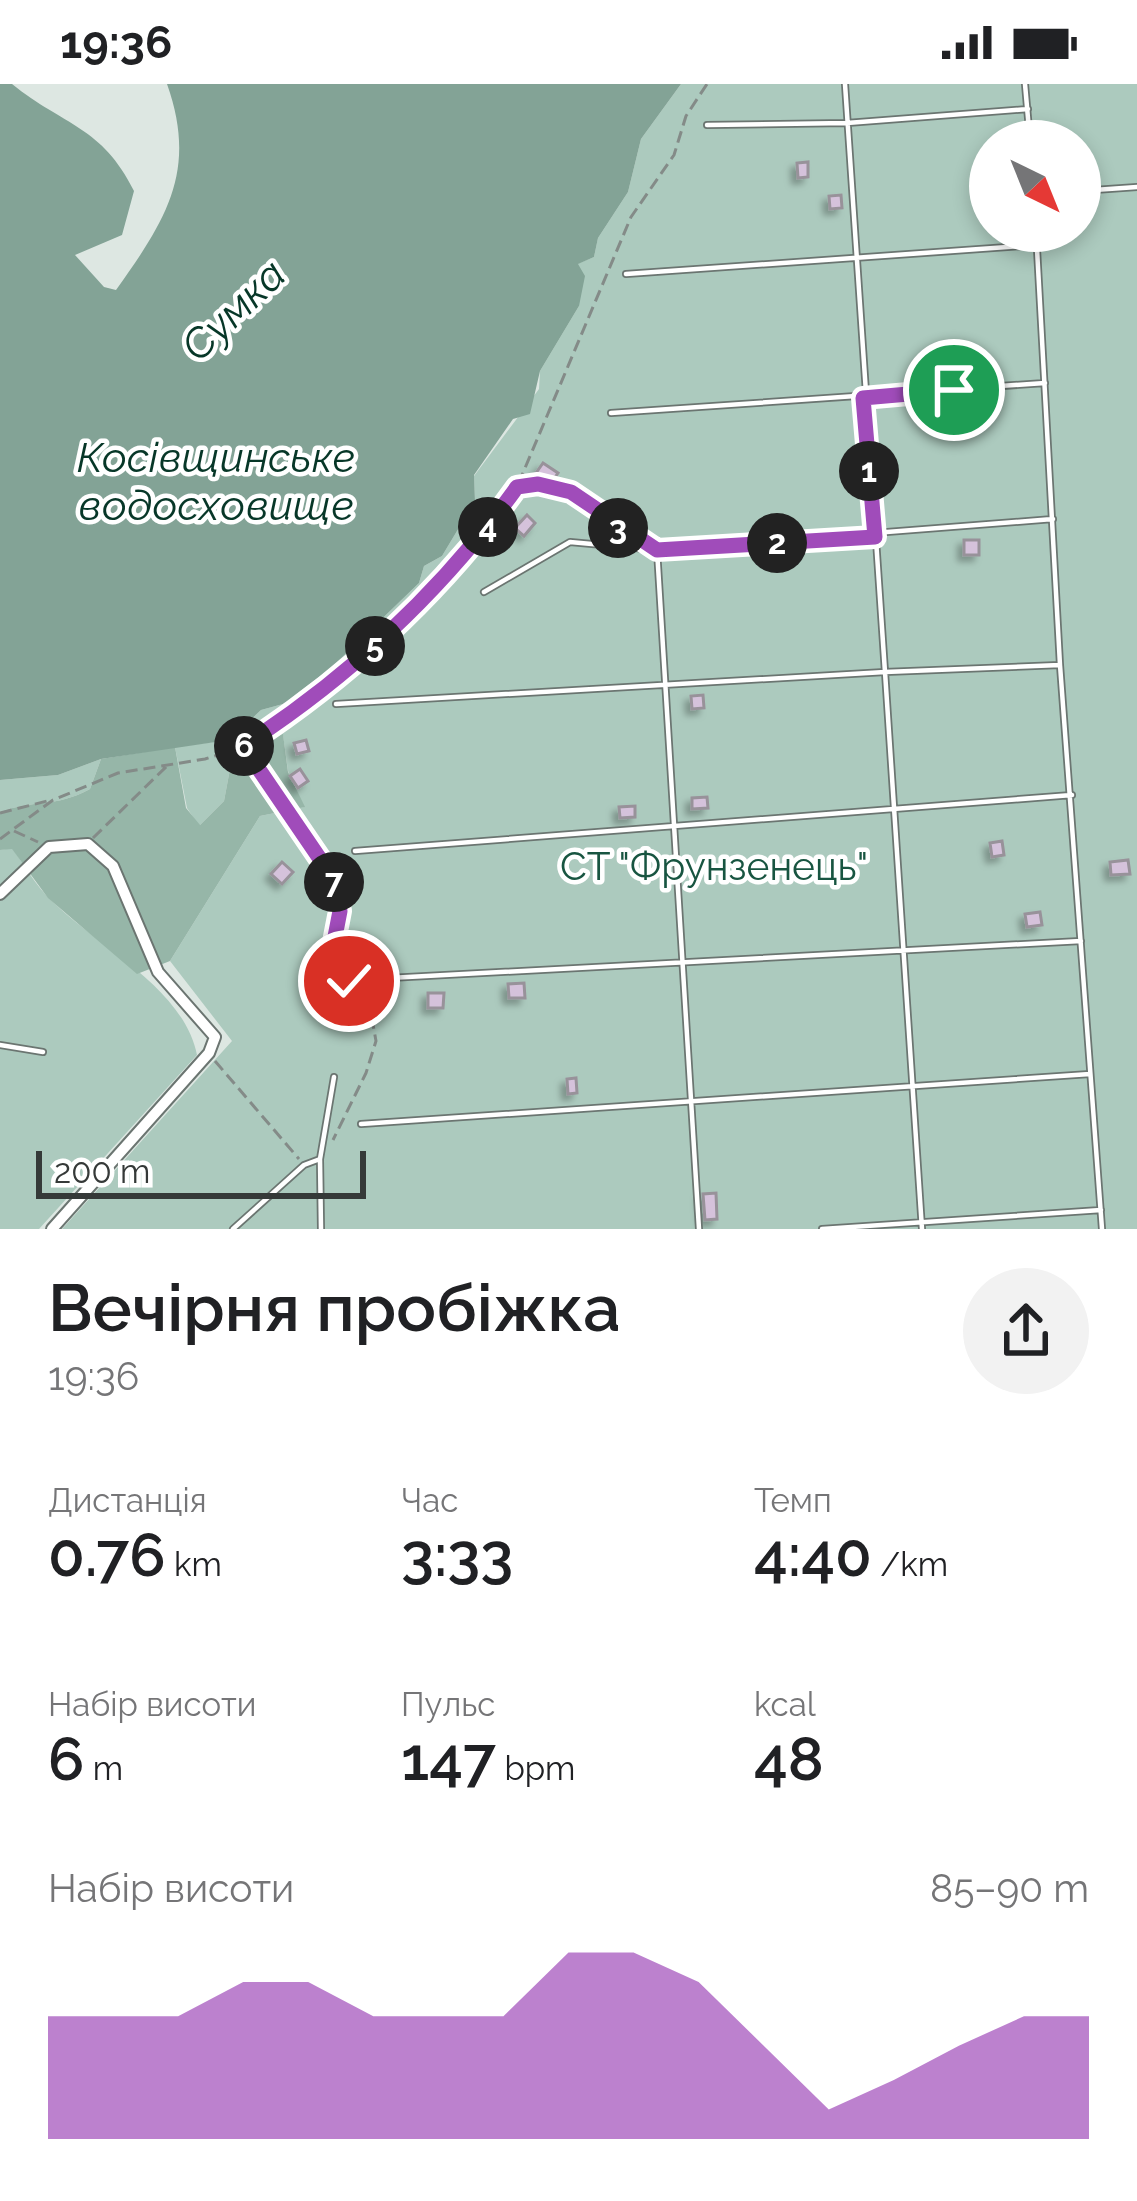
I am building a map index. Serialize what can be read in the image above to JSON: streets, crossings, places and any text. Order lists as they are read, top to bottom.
{
  "water": ["Сумка", "Косівщинське водосховище"],
  "parks": ["СТ \"Фрунзенець\""],
  "scale_bar": "200 m",
  "north": "bottom right",
  "page": {
    "status": "19:36",
    "pins": [
      "1",
      "4",
      "3",
      "2",
      "5",
      "6",
      "7"
    ],
    "scale": "200 m",
    "heading": ["Вечірня пробіжка", "19:36"],
    "stats": [
      ["Дистанція", "0.76 km"],
      ["Час", "3:33"],
      ["Темп", "4:40 /km"],
      ["Набір висоти", "6 m"],
      ["Пульс", "147 bpm"],
      ["kcal", "48"]
    ],
    "chart": ["Набір висоти", "85–90 m"]
  }
}
